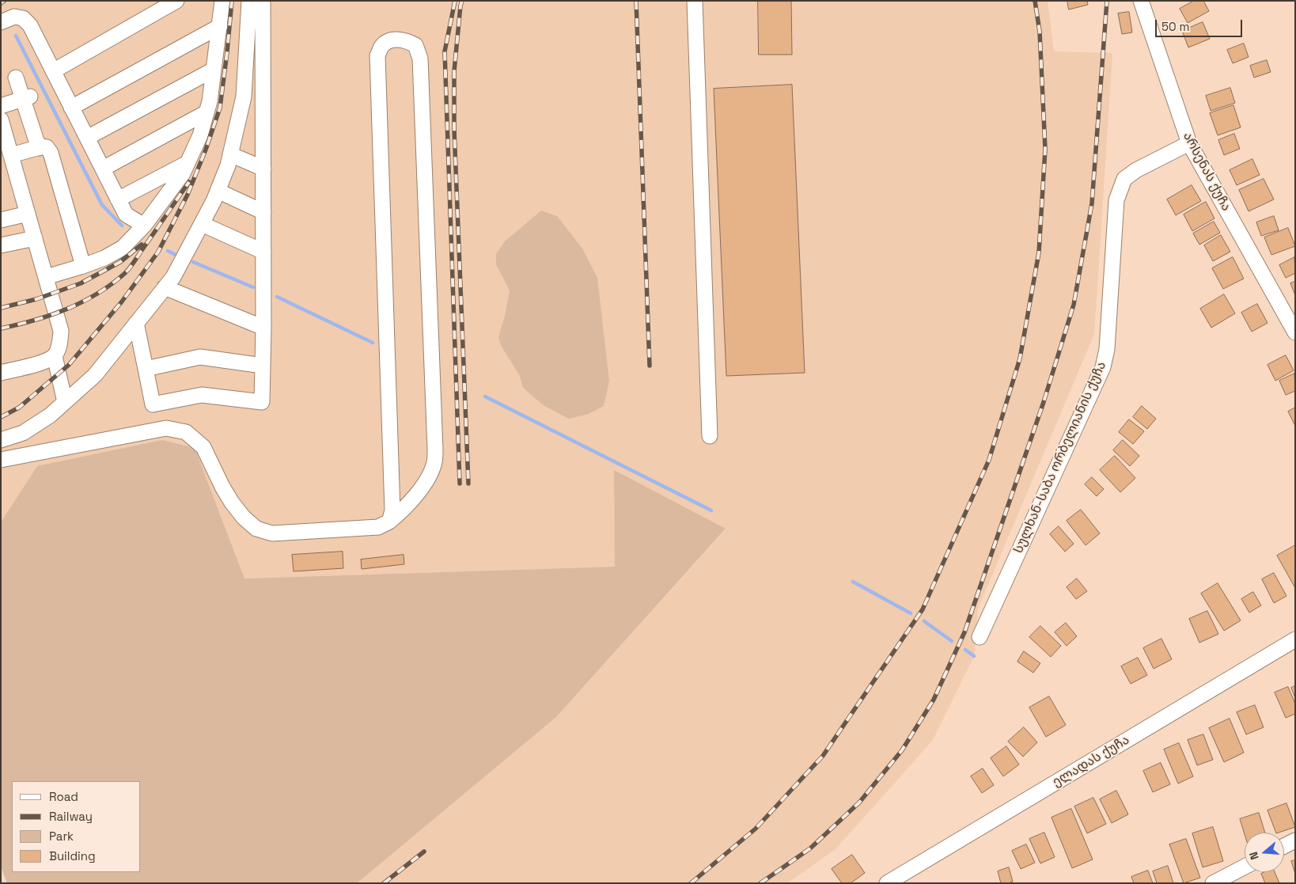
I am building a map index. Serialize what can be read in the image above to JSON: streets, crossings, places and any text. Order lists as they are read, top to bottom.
{
  "streets": {
    "street": ["არსენას ქუჩა", "სულხან-საბა ორბელიანის ქუჩა", "ელადას ქუჩა"]
  },
  "crossings": [
    ["არსენას ქუჩა", "სულხან-საბა ორბელიანის ქუჩა"]
  ],
  "legend": [
    "Road",
    "Railway",
    "Park",
    "Building"
  ],
  "scale_bar": "50 m",
  "north": "left"
}
